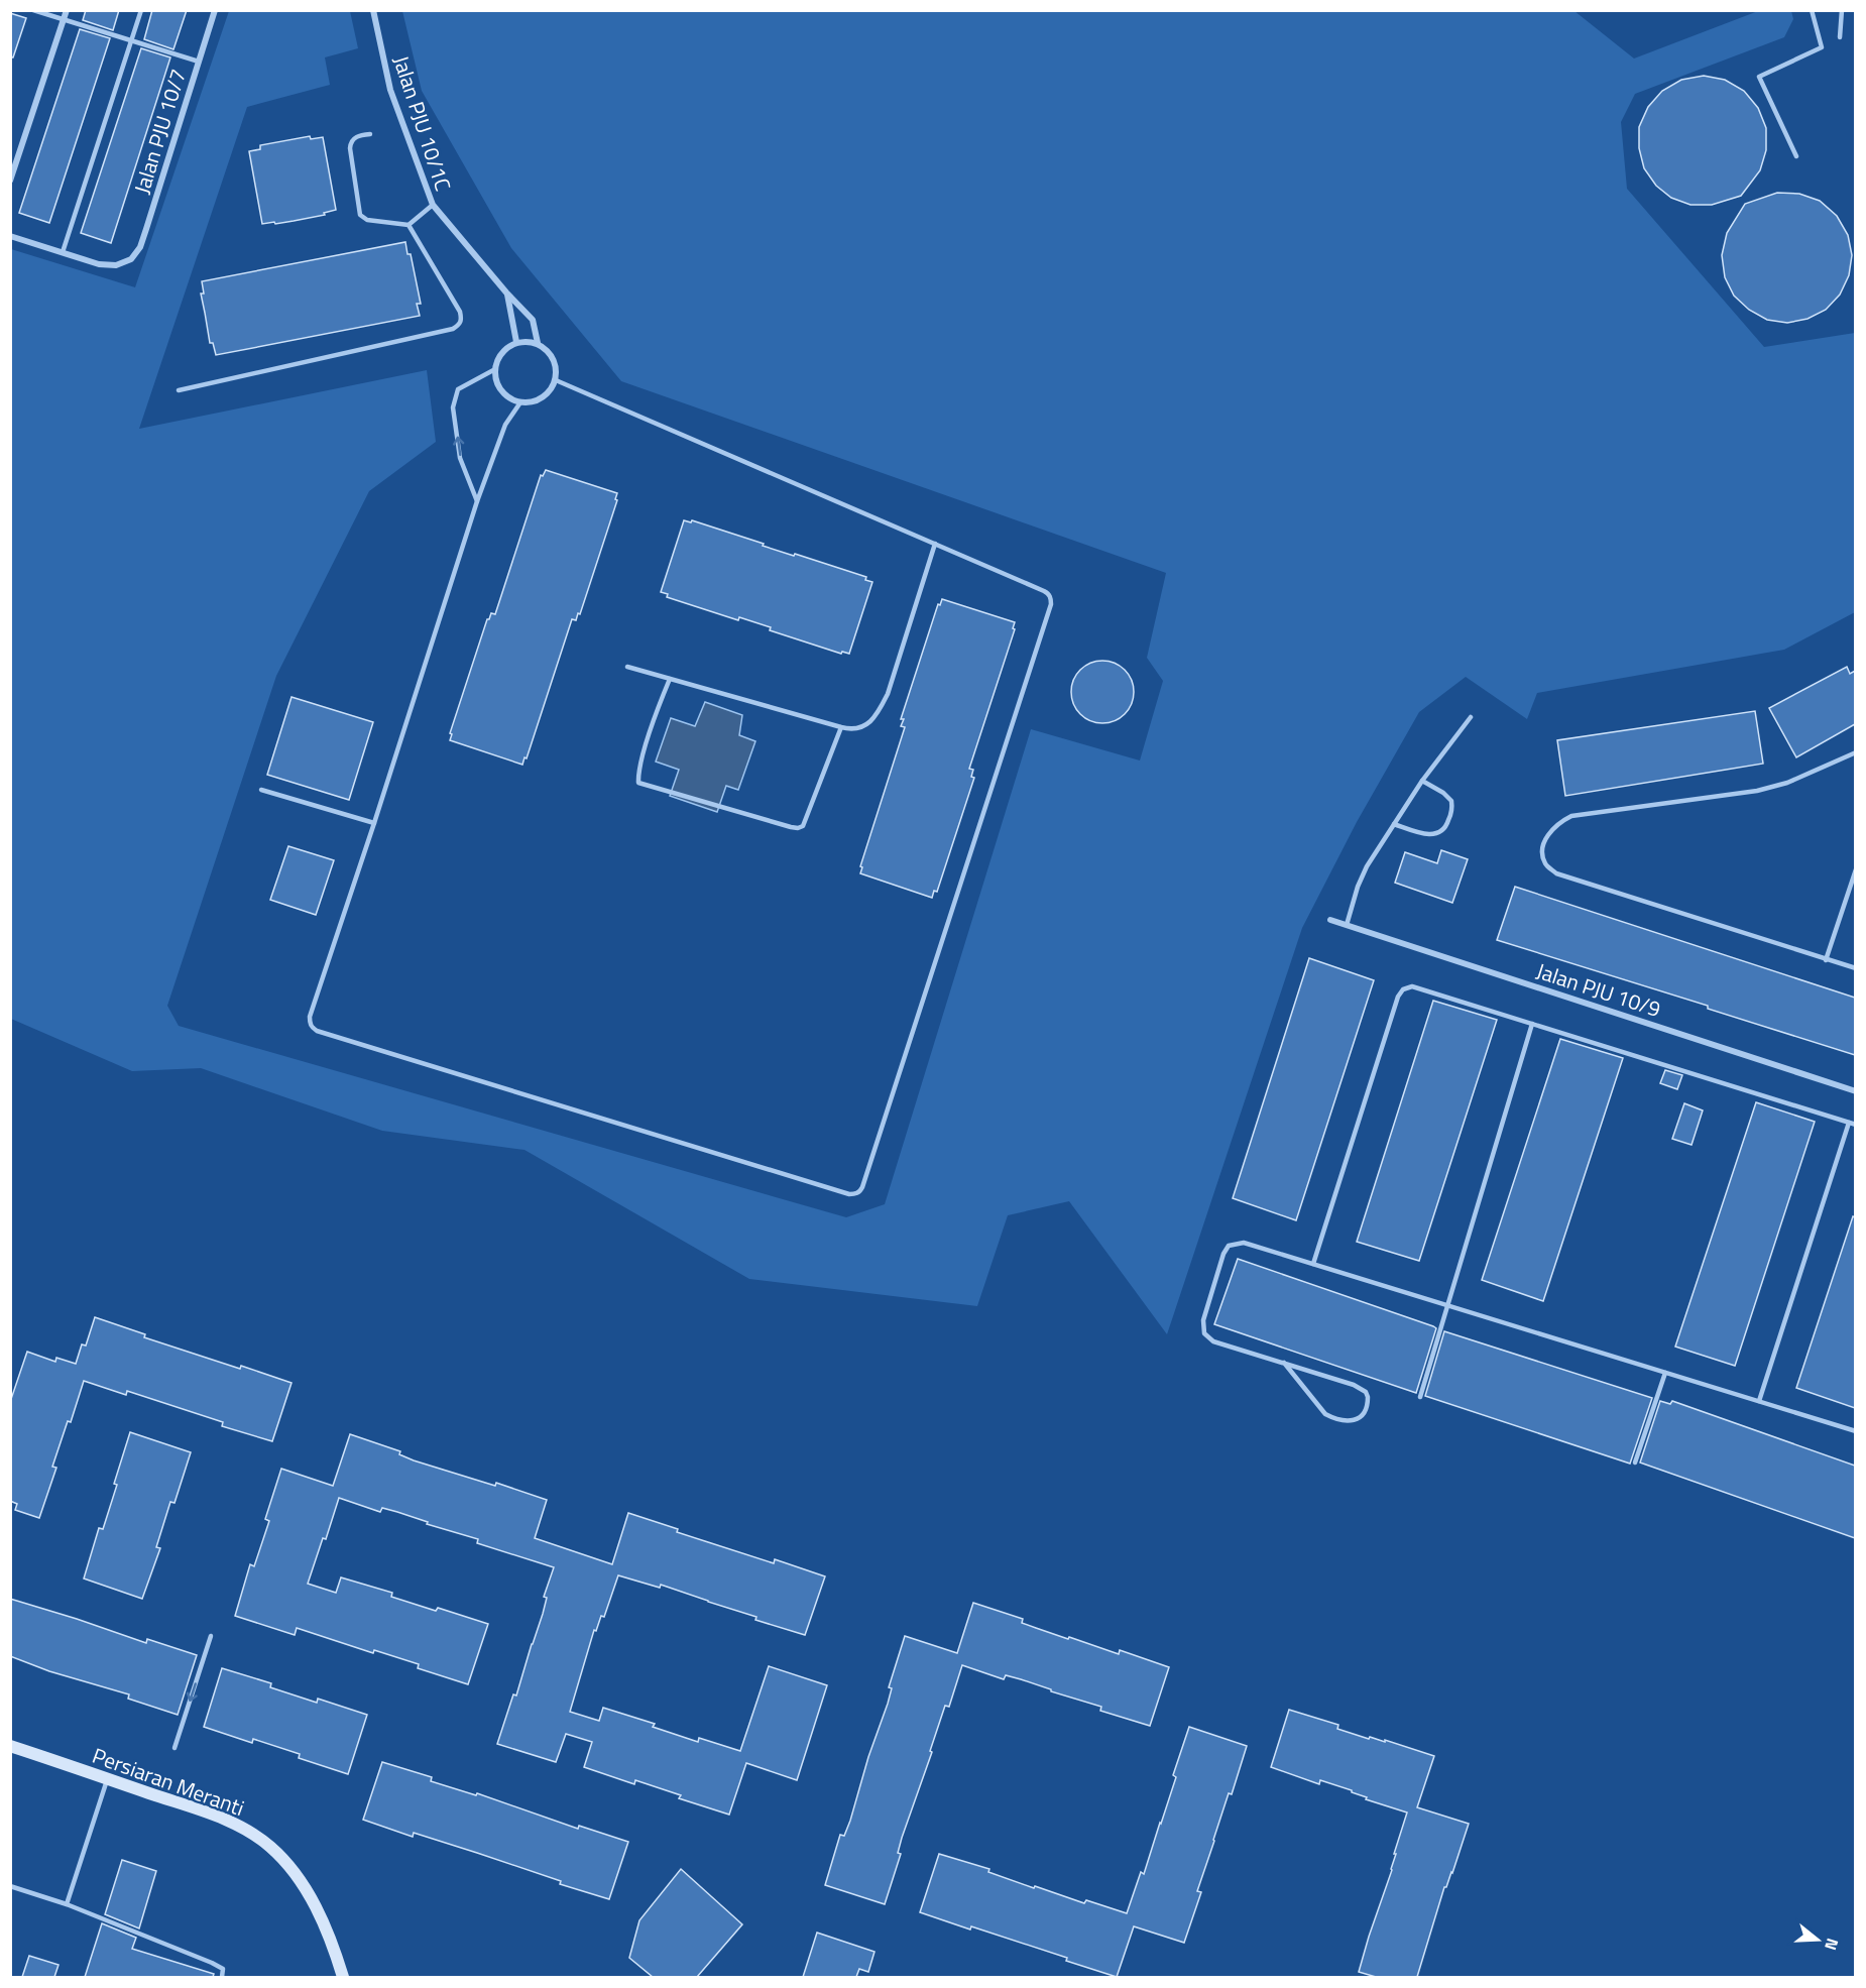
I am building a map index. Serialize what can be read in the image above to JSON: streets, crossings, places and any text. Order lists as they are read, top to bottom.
{
  "streets": {
    "street": [
      "Jalan PJU 10/1C",
      "Jalan PJU 10/7",
      "Jalan PJU 10/9",
      "Persiaran Meranti"
    ]
  },
  "north": "right"
}
